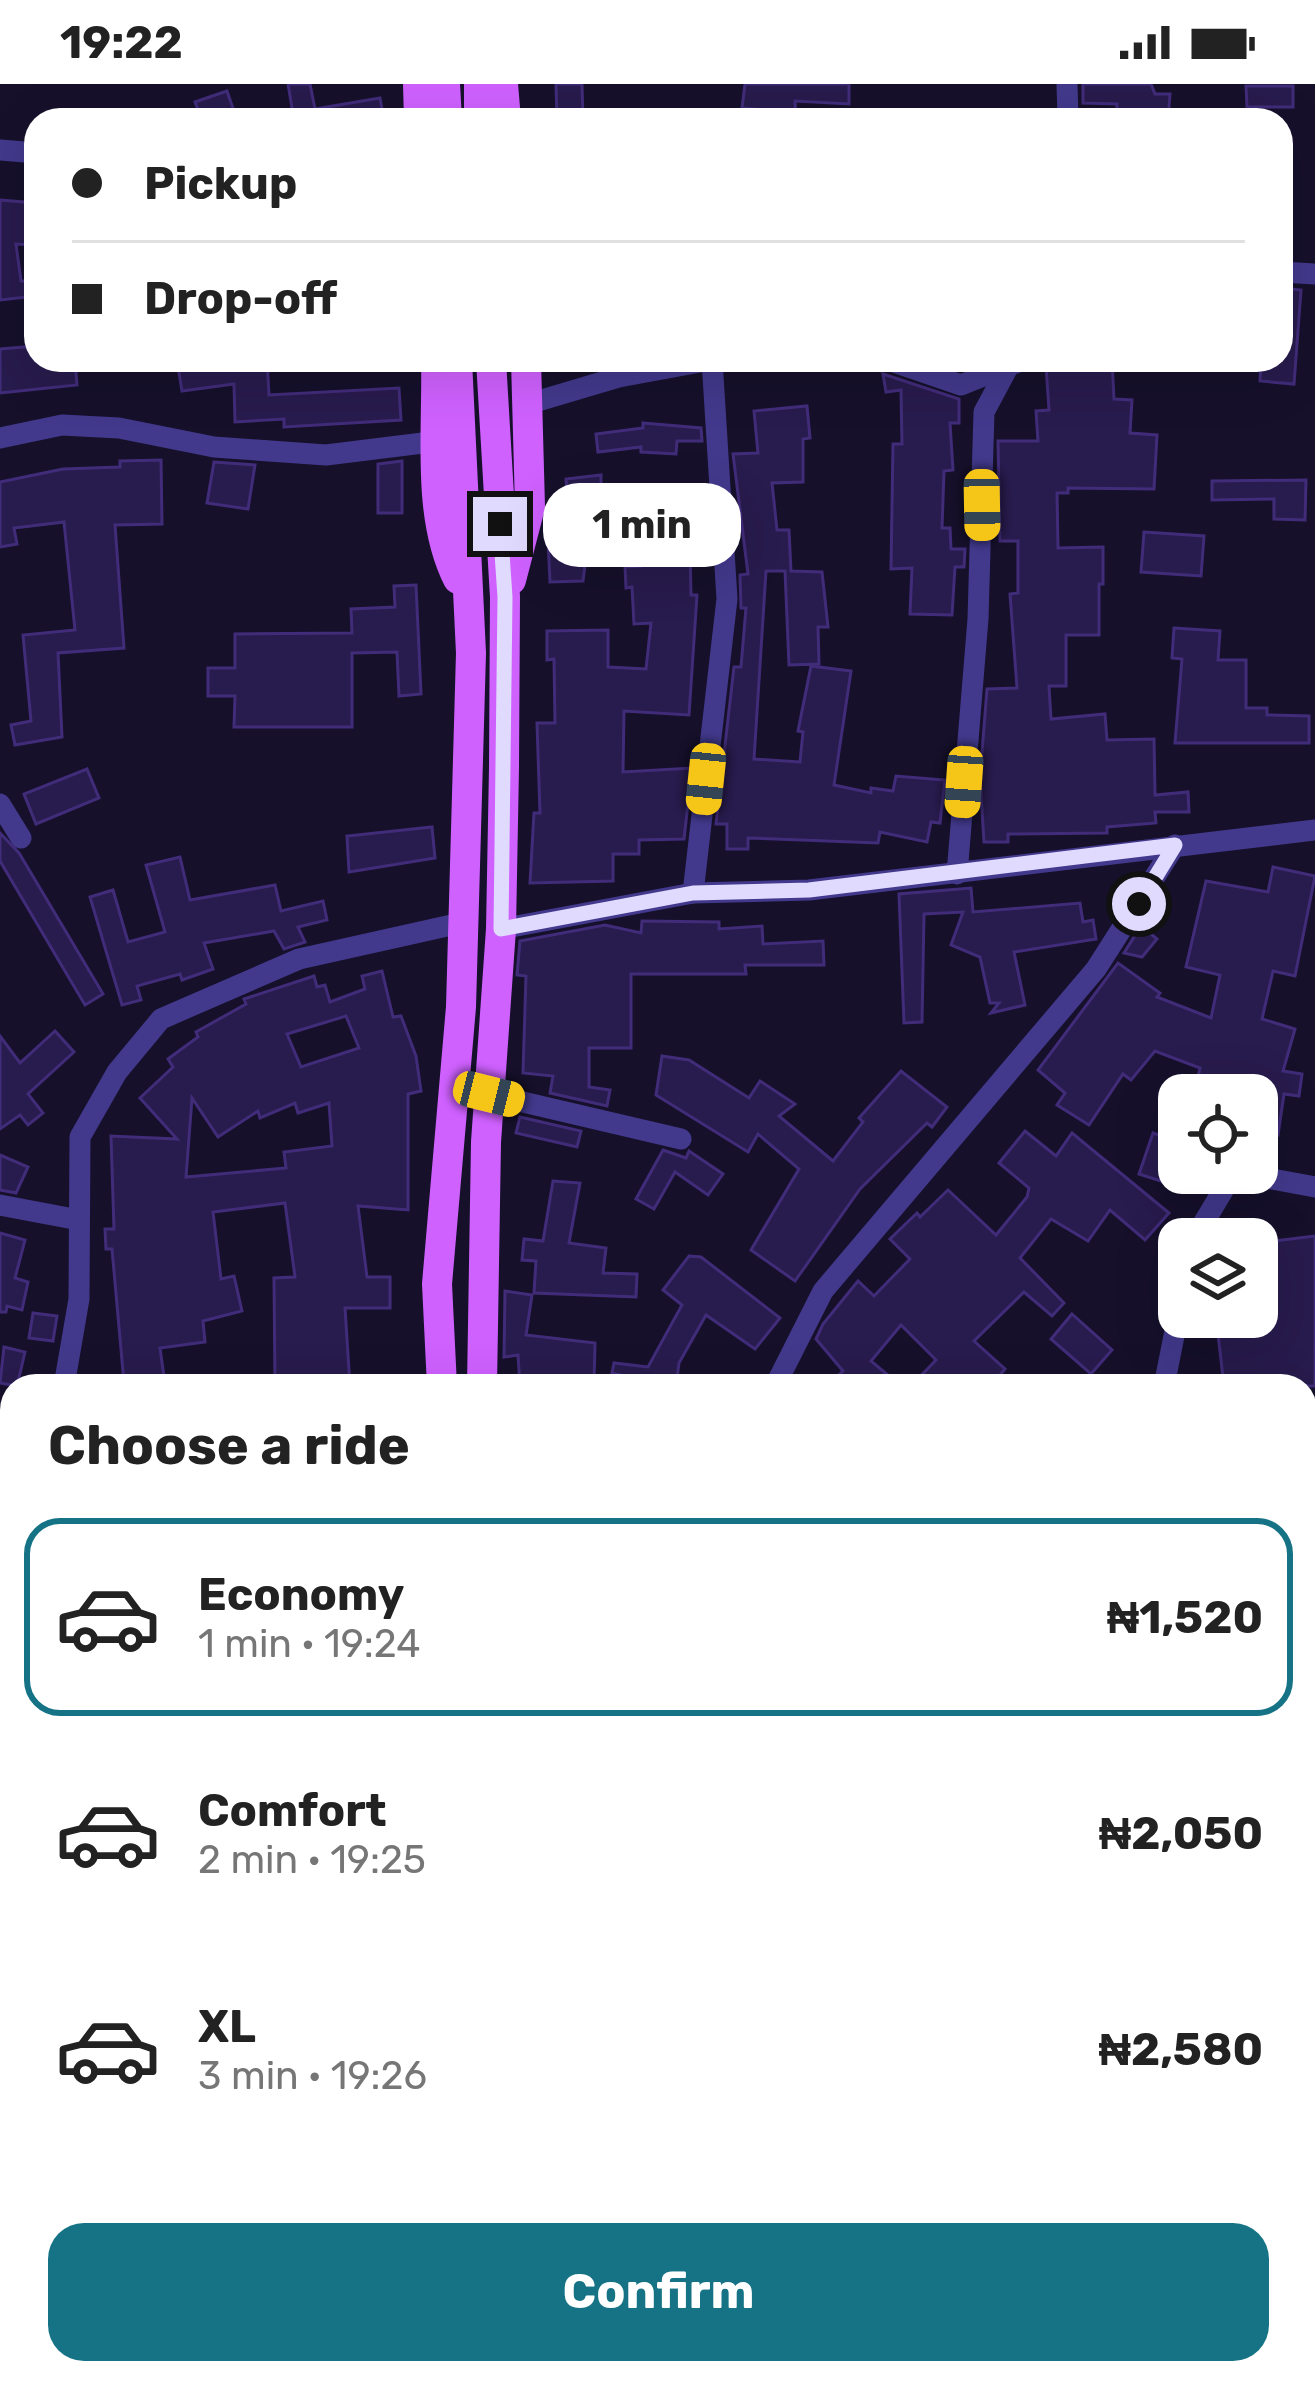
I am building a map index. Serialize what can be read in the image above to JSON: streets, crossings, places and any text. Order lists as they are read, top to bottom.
{
  "page": {
    "status": "19:22",
    "banner": ["Pickup", "Drop-off"],
    "bubble": "1 min",
    "heading": "Choose a ride",
    "list": [
      {
        "name": "Economy",
        "note": "1 min · 19:24",
        "value": "₦1,520"
      },
      {
        "name": "Comfort",
        "note": "2 min · 19:25",
        "value": "₦2,050"
      },
      {
        "name": "XL",
        "note": "3 min · 19:26",
        "value": "₦2,580"
      }
    ],
    "buttons": "Confirm"
  }
}
